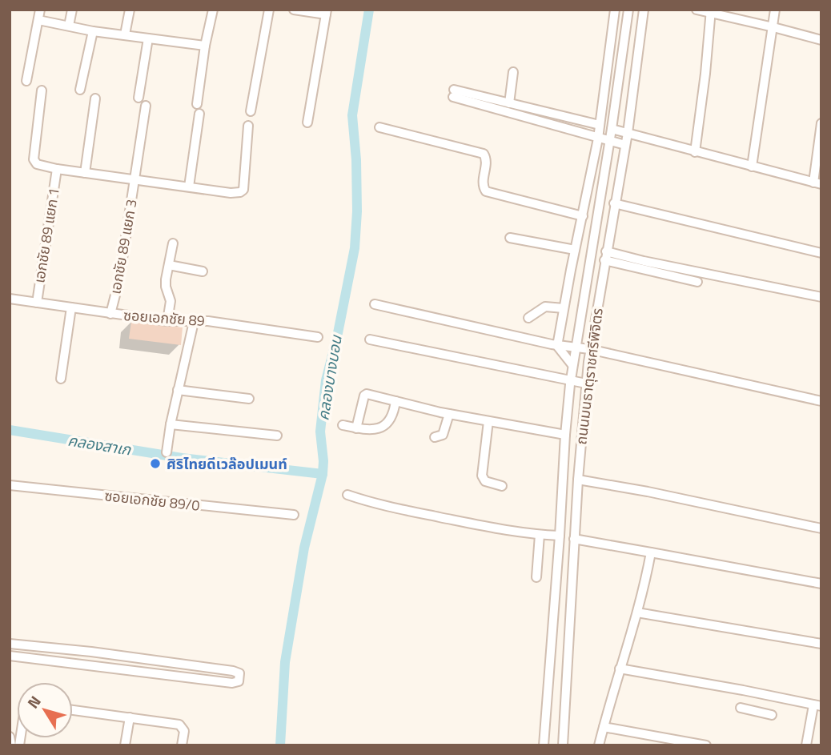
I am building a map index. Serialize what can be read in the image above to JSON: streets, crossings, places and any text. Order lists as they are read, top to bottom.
{
  "streets": {
    "street": [
      "เอกชัย 89 แยก 1",
      "เอกชัย 89 แยก 3",
      "ซอยเอกชัย 89",
      "ถนนมนธาตุราชศรีพิจิตร",
      "ซอยเอกชัย 89/0"
    ]
  },
  "crossings": [
    ["เอกชัย 89 แยก 1", "ซอยเอกชัย 89"],
    ["เอกชัย 89 แยก 3", "ซอยเอกชัย 89"]
  ],
  "water": ["คลองบางบอน", "คลองสาเก"],
  "places": ["ศิริไทยดีเวล๊อปเมนท์"],
  "north": "top left"
}
